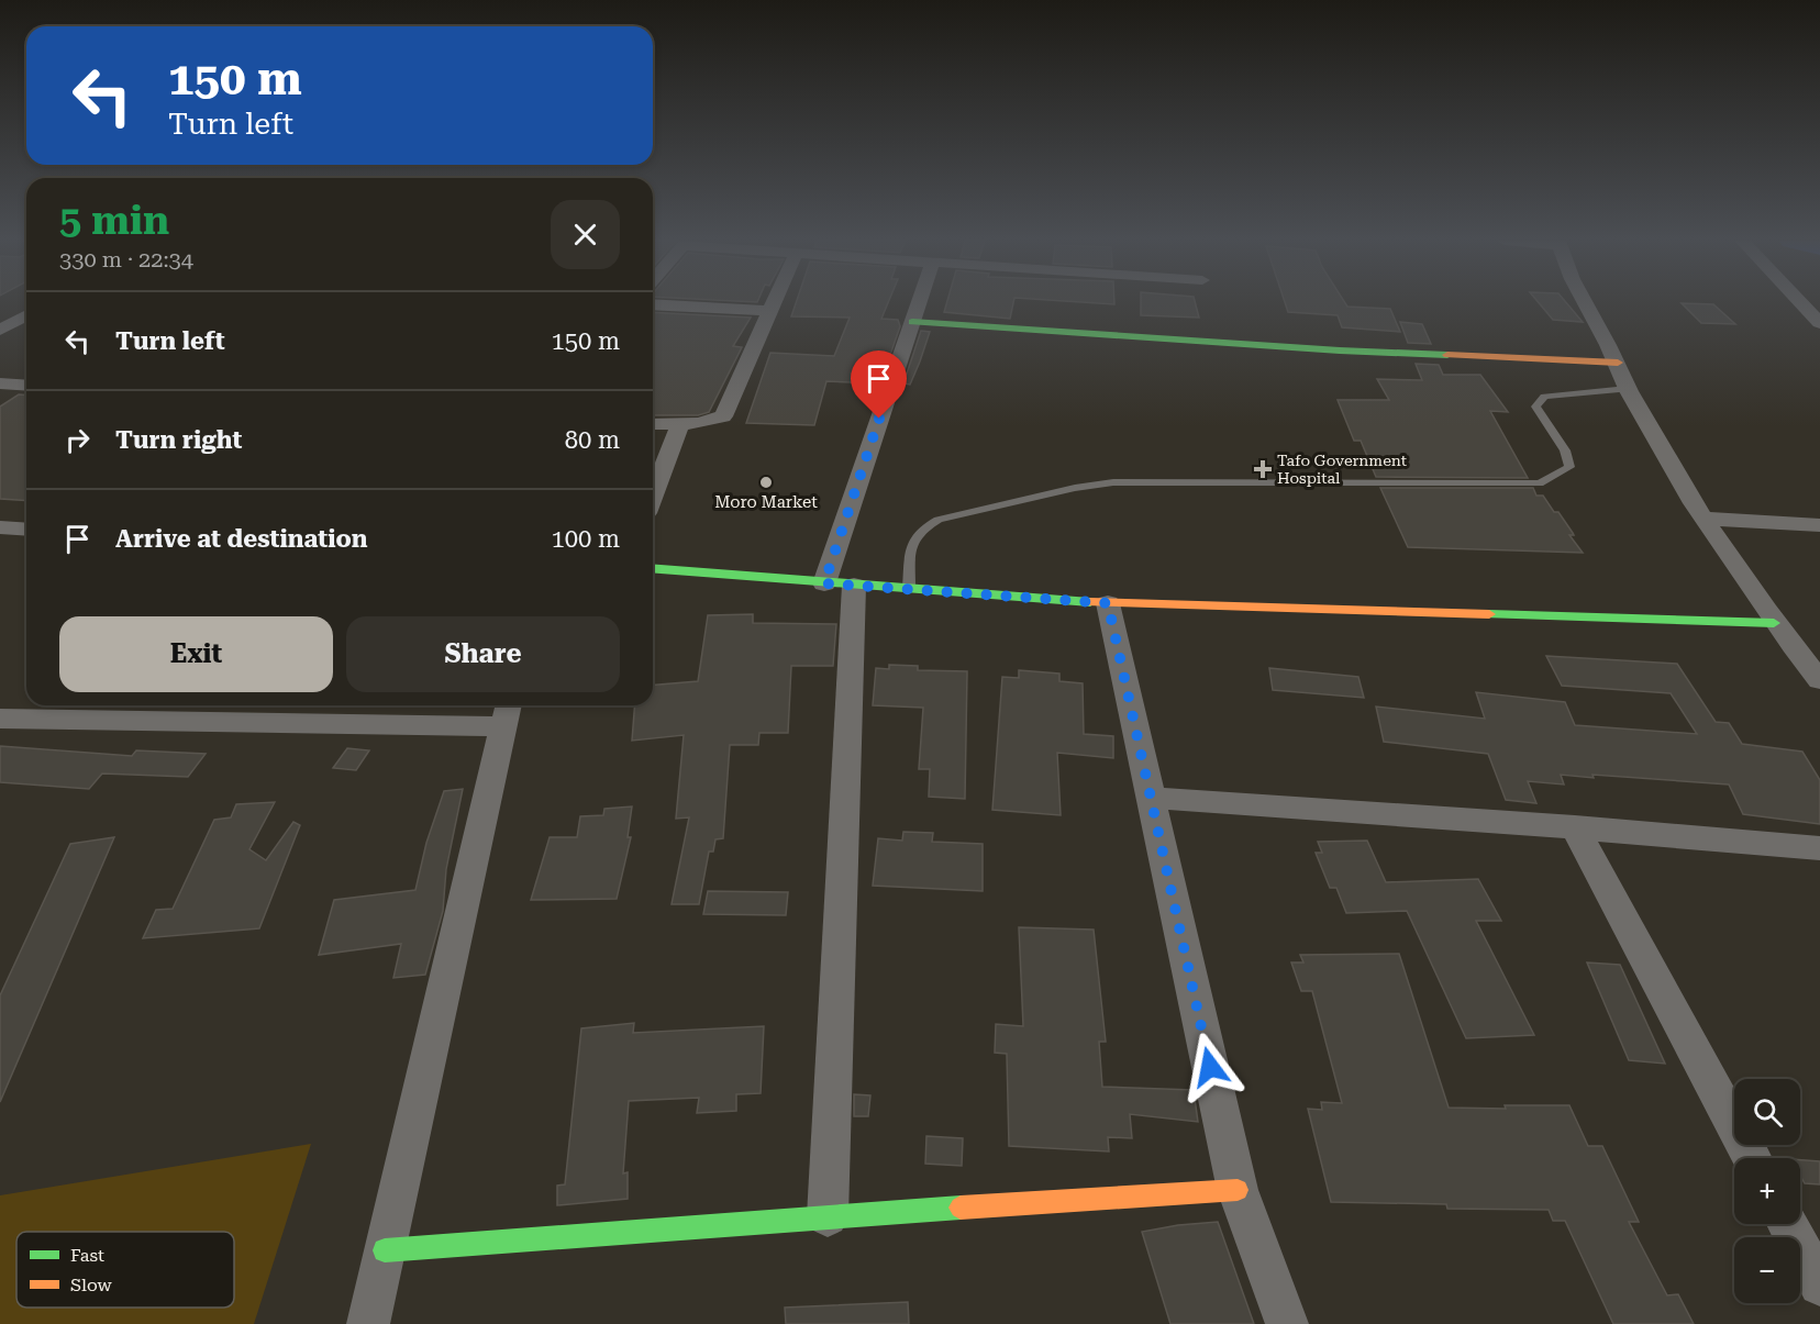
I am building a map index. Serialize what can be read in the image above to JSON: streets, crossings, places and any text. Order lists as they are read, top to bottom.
{
  "places": {
    "health": ["Tafo Government Hospital"],
    "other": ["Moro Market"]
  },
  "legend": ["Fast", "Slow"],
  "page": {
    "turn": ["150 m", "Turn left"],
    "heading": ["5 min", "330 m · 22:34"],
    "list": [
      {
        "name": "Turn left",
        "value": "150 m"
      },
      {
        "name": "Turn right",
        "value": "80 m"
      },
      {
        "name": "Arrive at destination",
        "value": "100 m"
      }
    ],
    "buttons": ["Exit", "Share"],
    "map_buttons": ["+", "−"]
  }
}
